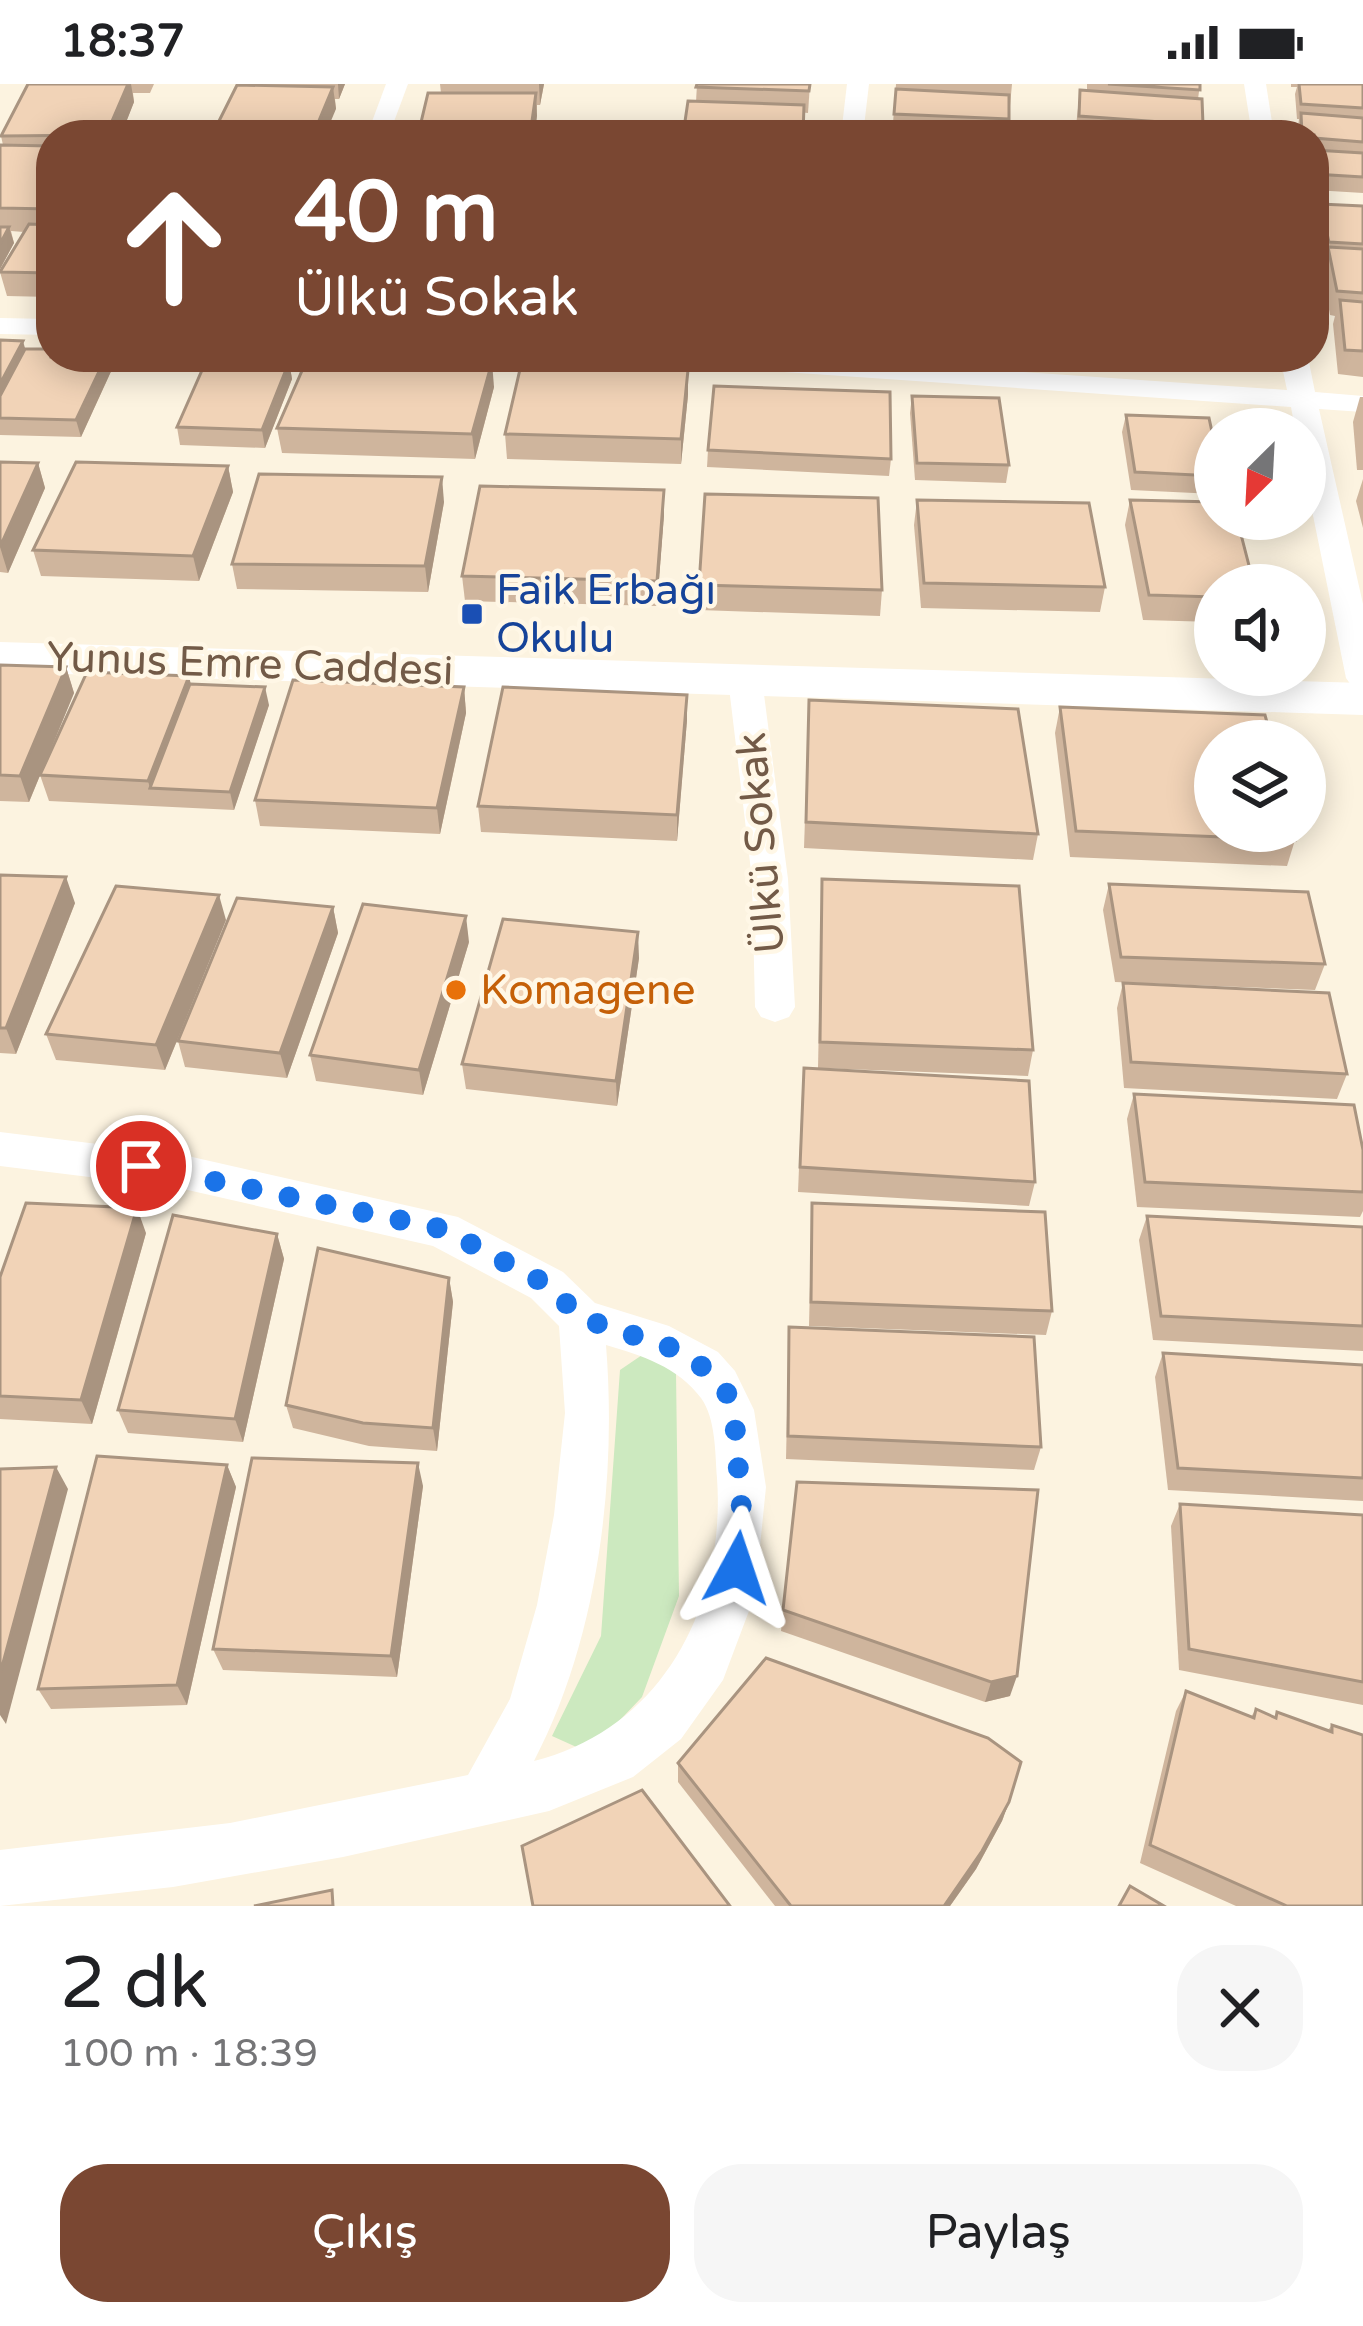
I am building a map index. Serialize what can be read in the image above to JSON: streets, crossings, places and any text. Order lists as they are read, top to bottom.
{
  "streets": {
    "main road": ["Yunus Emre Caddesi"],
    "street": ["Ülkü Sokak"]
  },
  "crossings": [
    ["Yunus Emre Caddesi", "Ülkü Sokak"]
  ],
  "places": {
    "transit": ["Faik Erbağı Okulu"],
    "other": ["Komagene"]
  },
  "north": "bottom left",
  "page": {
    "status": "18:37",
    "turn": ["40 m", "Ülkü Sokak"],
    "heading": ["2 dk", "100 m · 18:39"],
    "buttons": ["Çıkış", "Paylaş"]
  }
}
